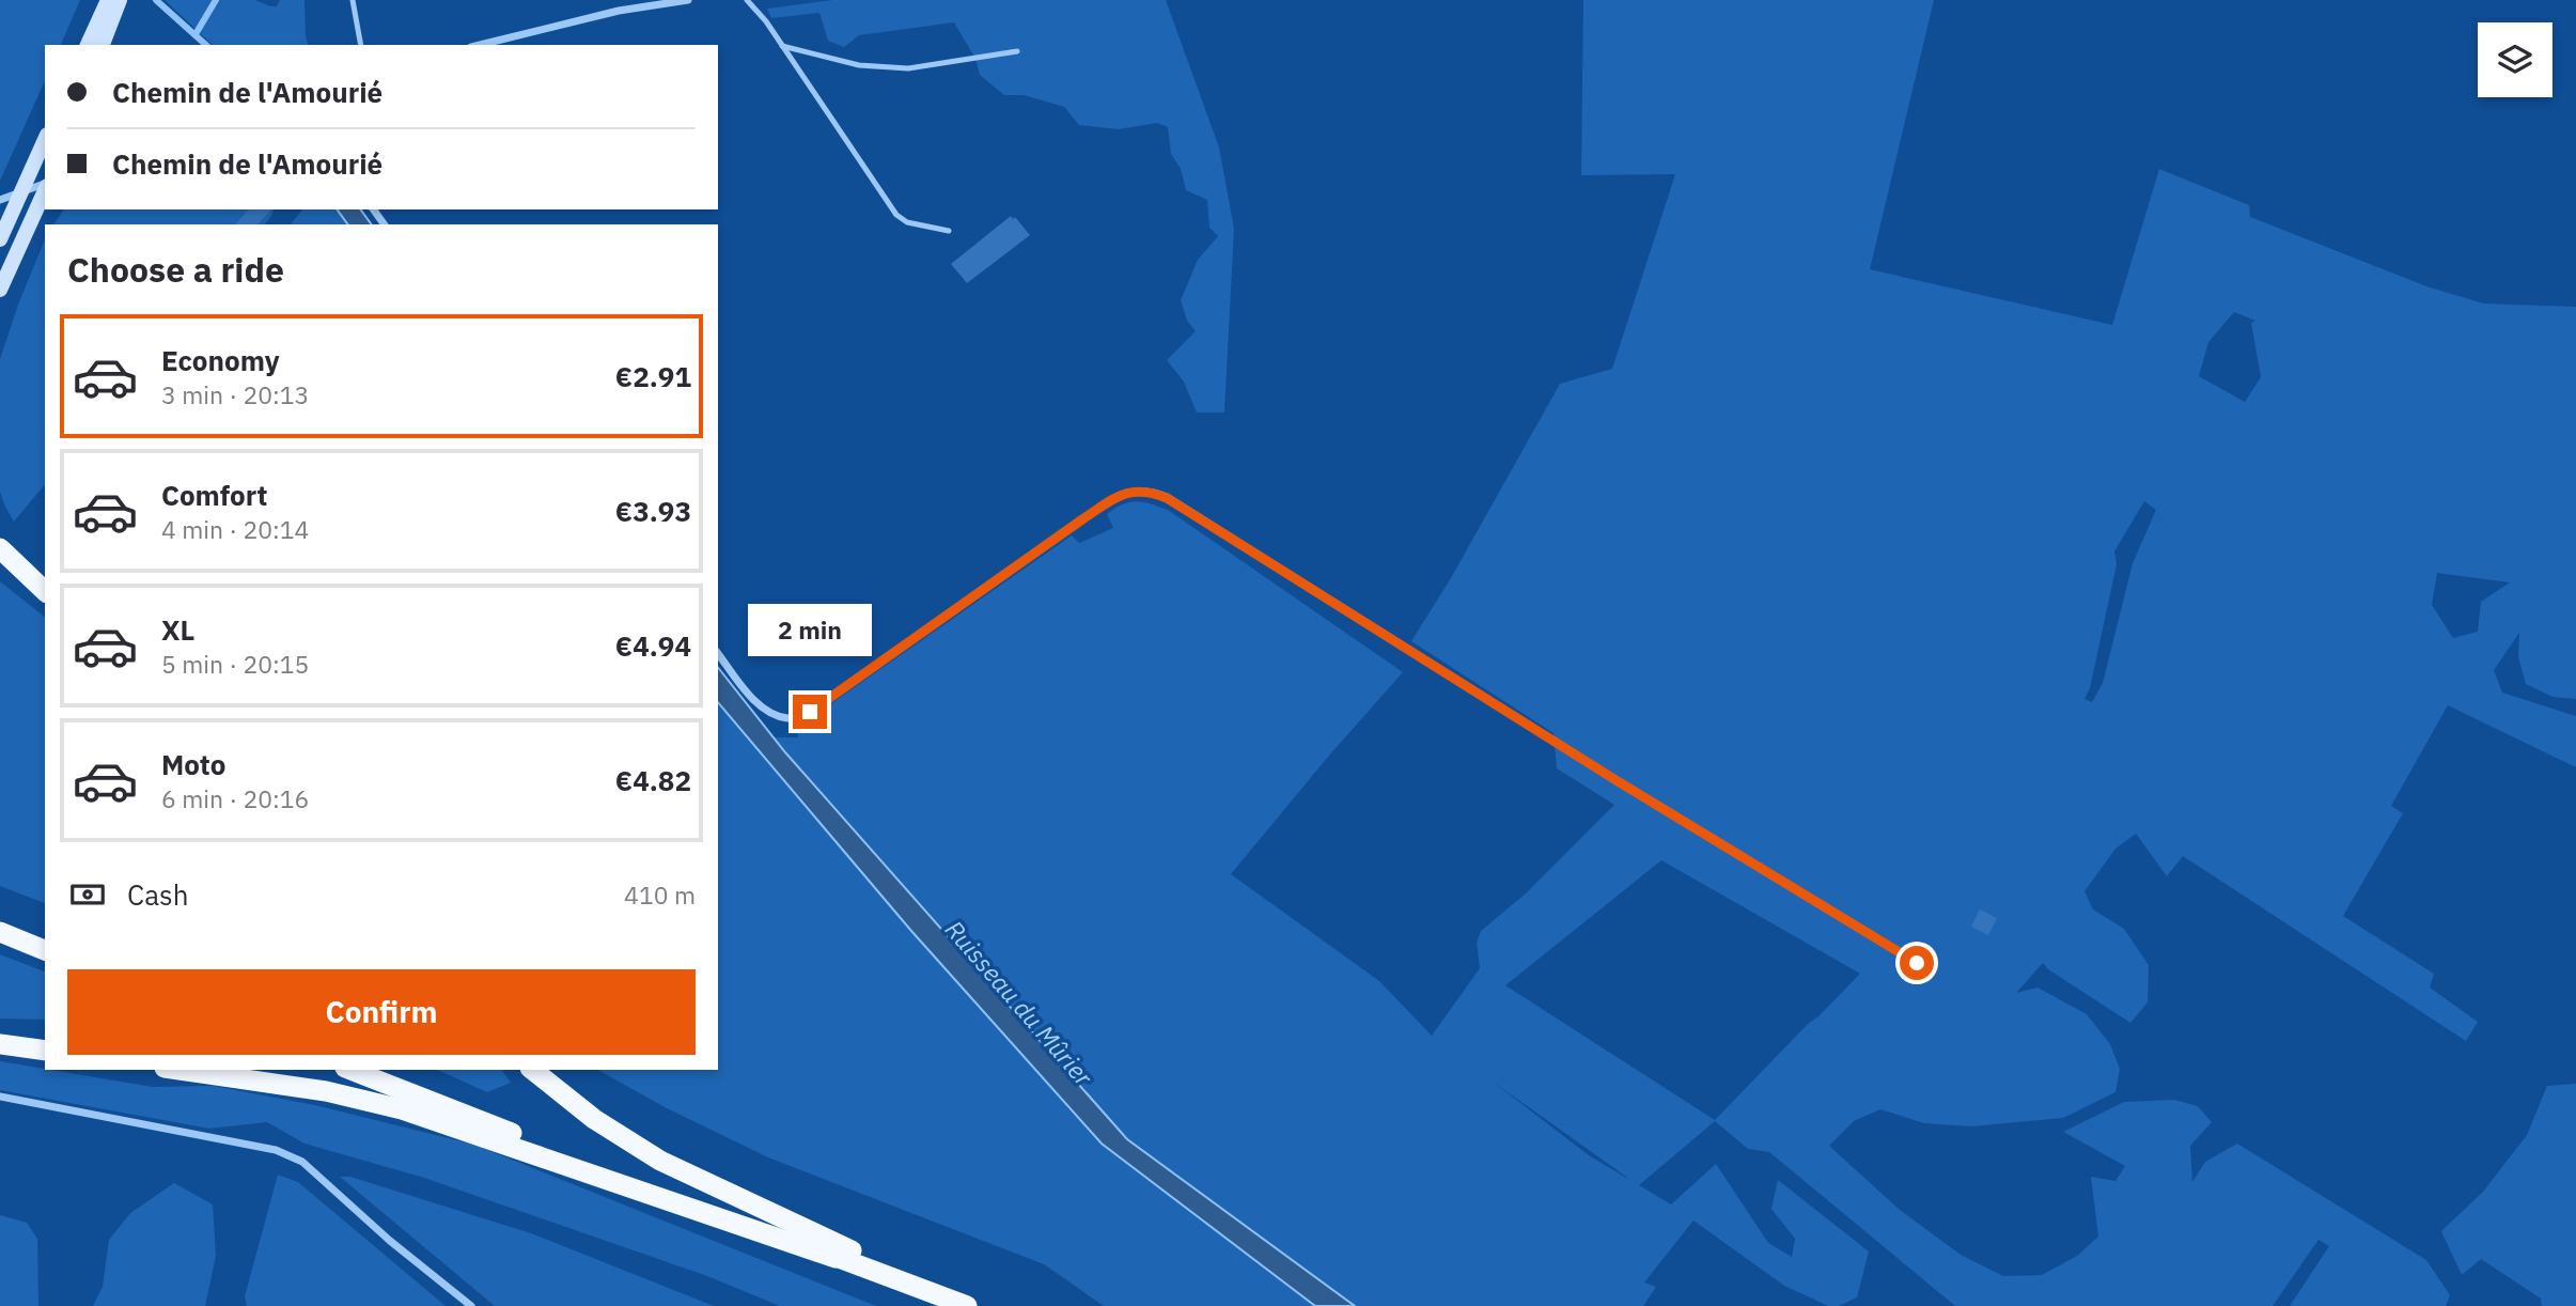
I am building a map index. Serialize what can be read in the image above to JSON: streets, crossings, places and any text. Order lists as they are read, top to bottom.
{
  "water": ["Ruisseau du Mûrier"],
  "page": {
    "banner": ["Chemin de l'Amourié", "Chemin de l'Amourié"],
    "heading": "Choose a ride",
    "list": [
      {
        "name": "Economy",
        "note": "3 min · 20:13",
        "value": "€2.91"
      },
      {
        "name": "Comfort",
        "note": "4 min · 20:14",
        "value": "€3.93"
      },
      {
        "name": "XL",
        "note": "5 min · 20:15",
        "value": "€4.94"
      },
      {
        "name": "Moto",
        "note": "6 min · 20:16",
        "value": "€4.82"
      }
    ],
    "bubble": "2 min",
    "pay": ["Cash", "410 m"],
    "buttons": "Confirm"
  }
}
